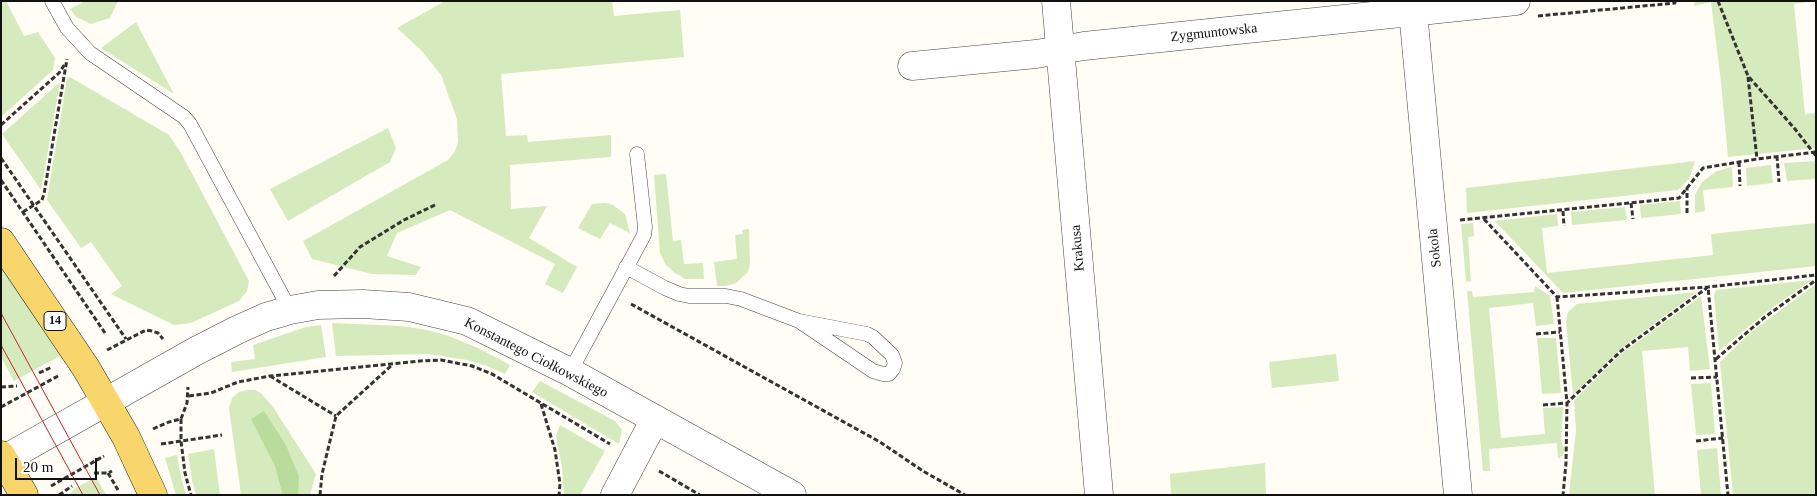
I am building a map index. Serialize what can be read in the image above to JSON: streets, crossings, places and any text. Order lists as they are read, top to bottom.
{
  "streets": {
    "main road": ["14"],
    "street": [
      "Zygmuntowska",
      "Krakusa",
      "Sokola",
      "Konstantego Ciołkowskiego"
    ]
  },
  "crossings": [
    ["Zygmuntowska", "Krakusa"],
    ["Zygmuntowska", "Sokola"],
    ["14", "Konstantego Ciołkowskiego"]
  ],
  "scale_bar": "20 m"
}
